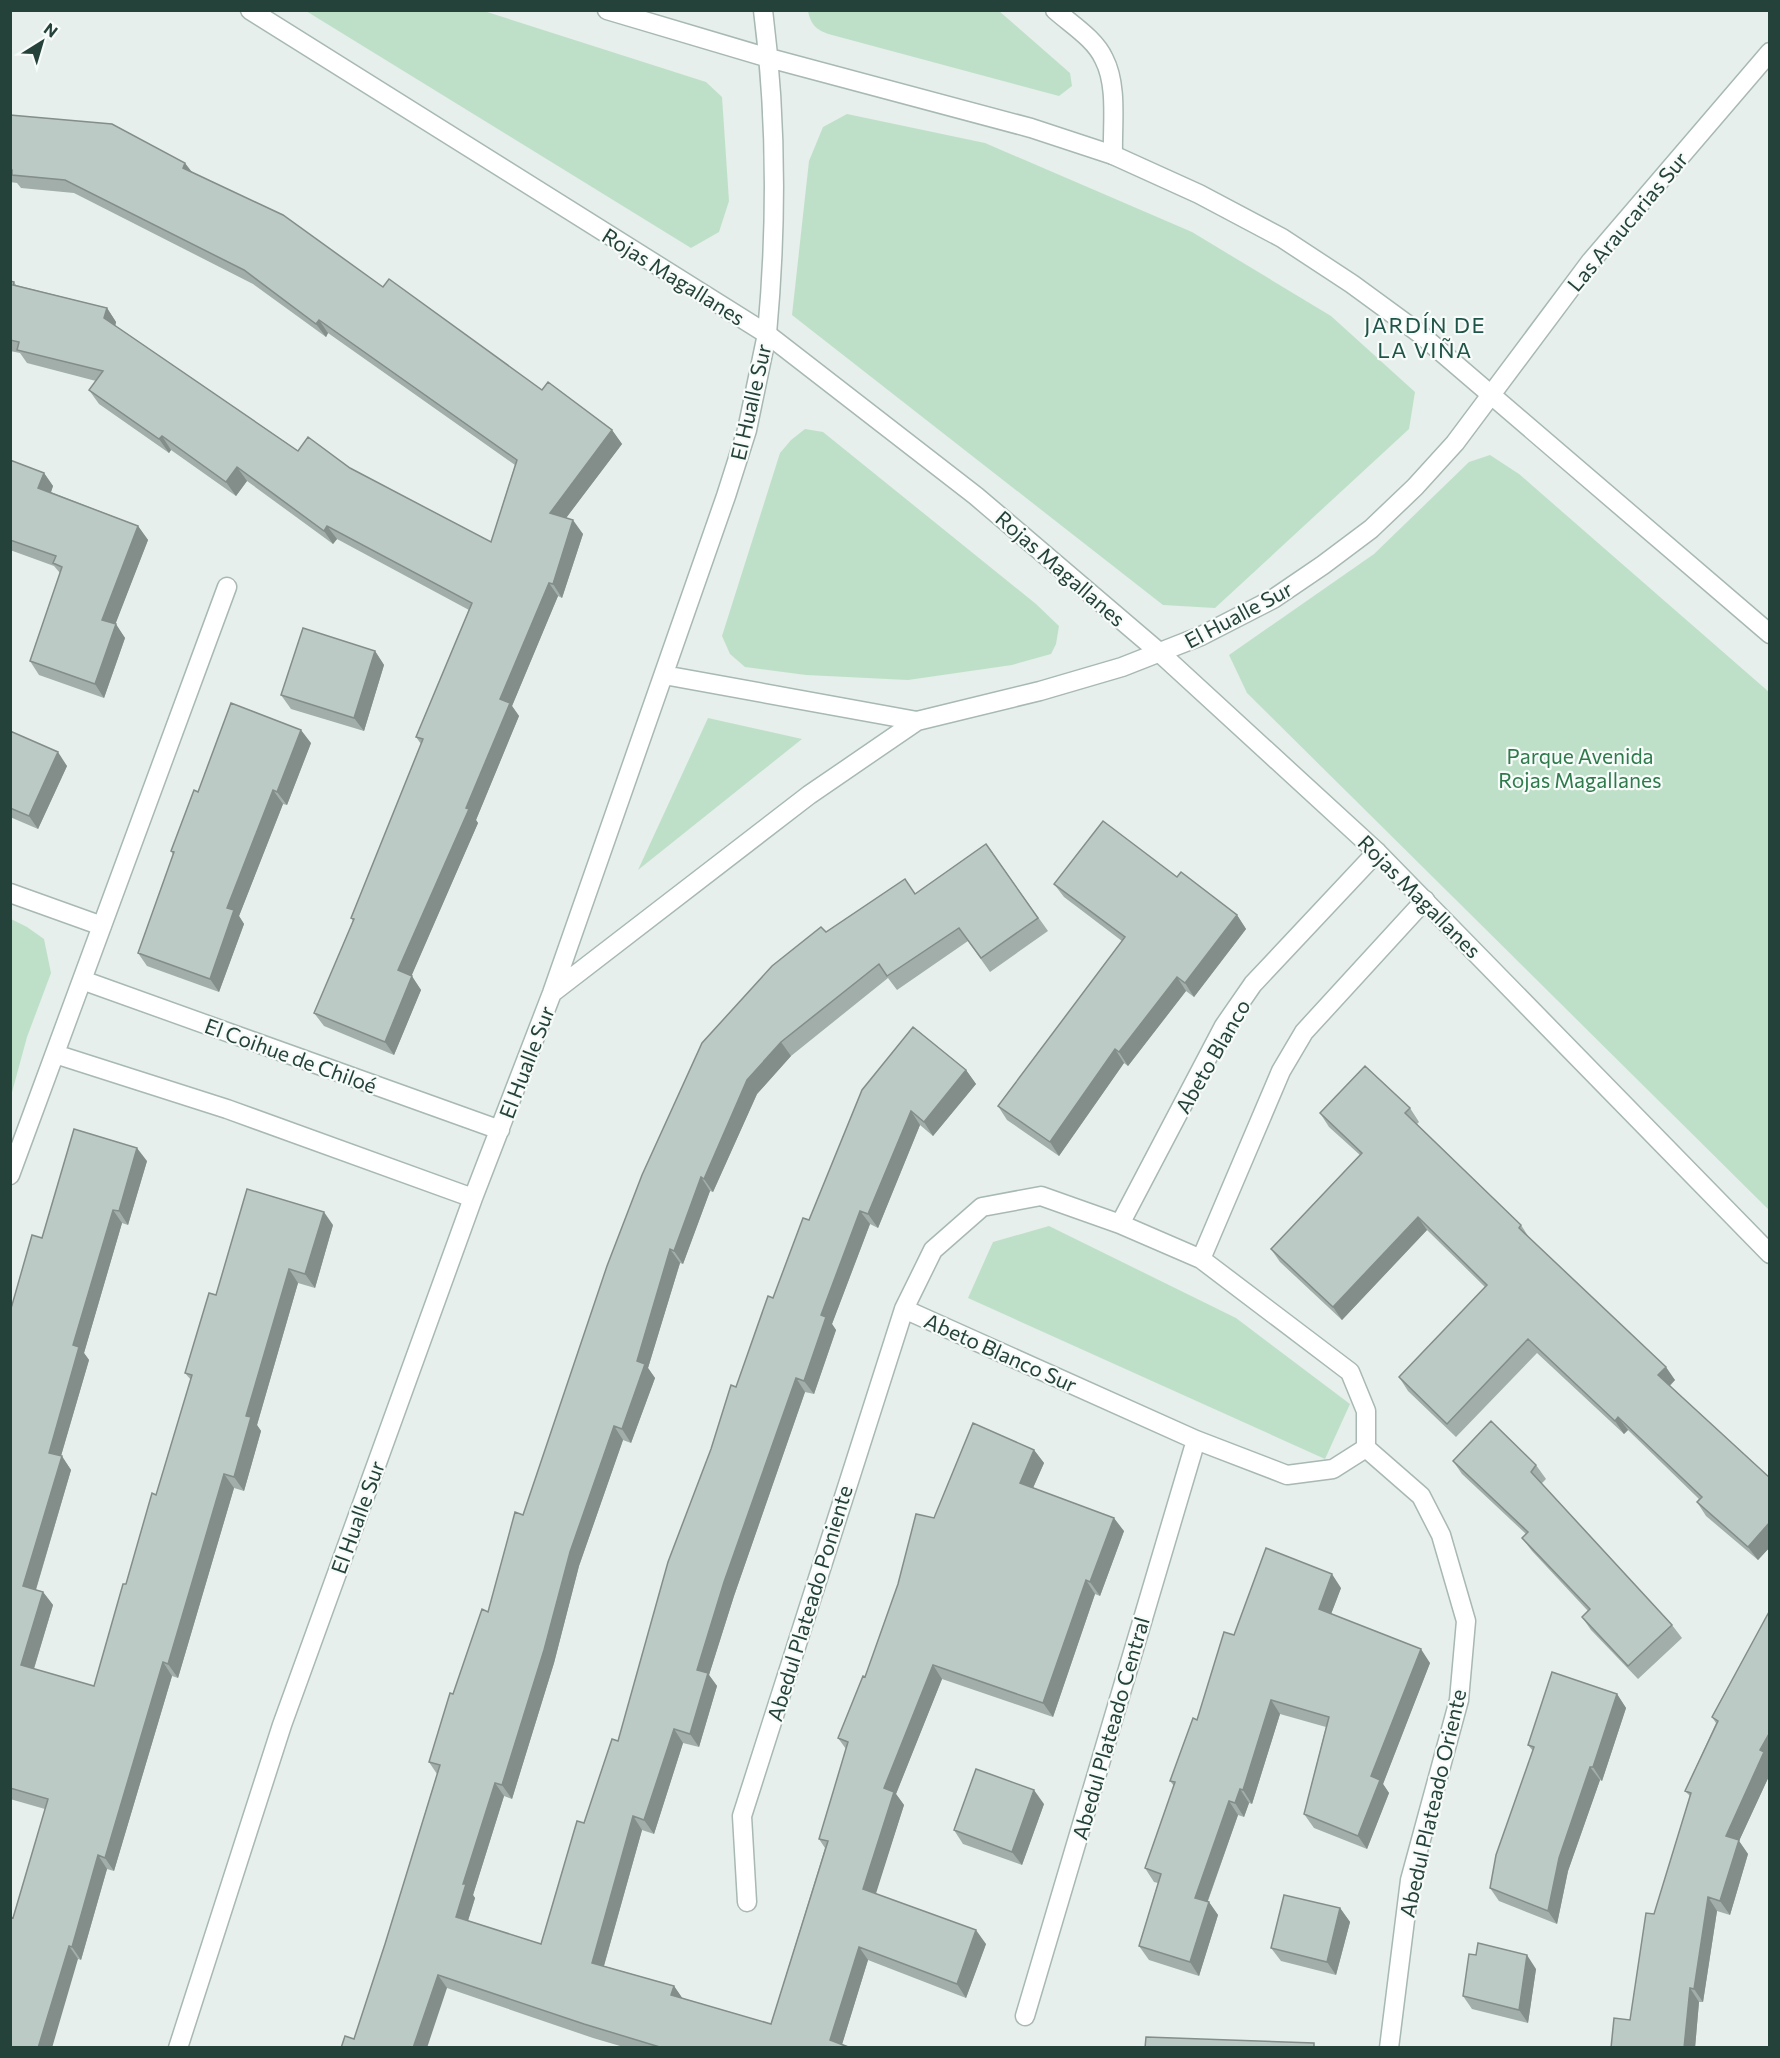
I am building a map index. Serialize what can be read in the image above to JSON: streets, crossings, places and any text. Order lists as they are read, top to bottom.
{
  "streets": {
    "street": [
      "Las Araucarias Sur",
      "Rojas Magallanes",
      "El Hualle Sur",
      "El Coihue de Chiloé",
      "Abeto Blanco",
      "Abeto Blanco Sur",
      "Abedul Plateado Poniente",
      "Abedul Plateado Central",
      "Abedul Plateado Oriente"
    ]
  },
  "crossings": [
    ["Las Araucarias Sur", "El Hualle Sur"],
    ["Rojas Magallanes", "El Hualle Sur"],
    ["Rojas Magallanes", "Abeto Blanco"],
    ["El Hualle Sur", "El Coihue de Chiloé"],
    ["Abeto Blanco", "Abeto Blanco Sur"],
    ["Abeto Blanco Sur", "Abedul Plateado Poniente"],
    ["Abeto Blanco Sur", "Abedul Plateado Central"],
    ["Abeto Blanco Sur", "Abedul Plateado Oriente"]
  ],
  "districts": ["JARDÍN DE LA VIÑA"],
  "parks": ["Parque Avenida Rojas Magallanes"],
  "north": "top right"
}
